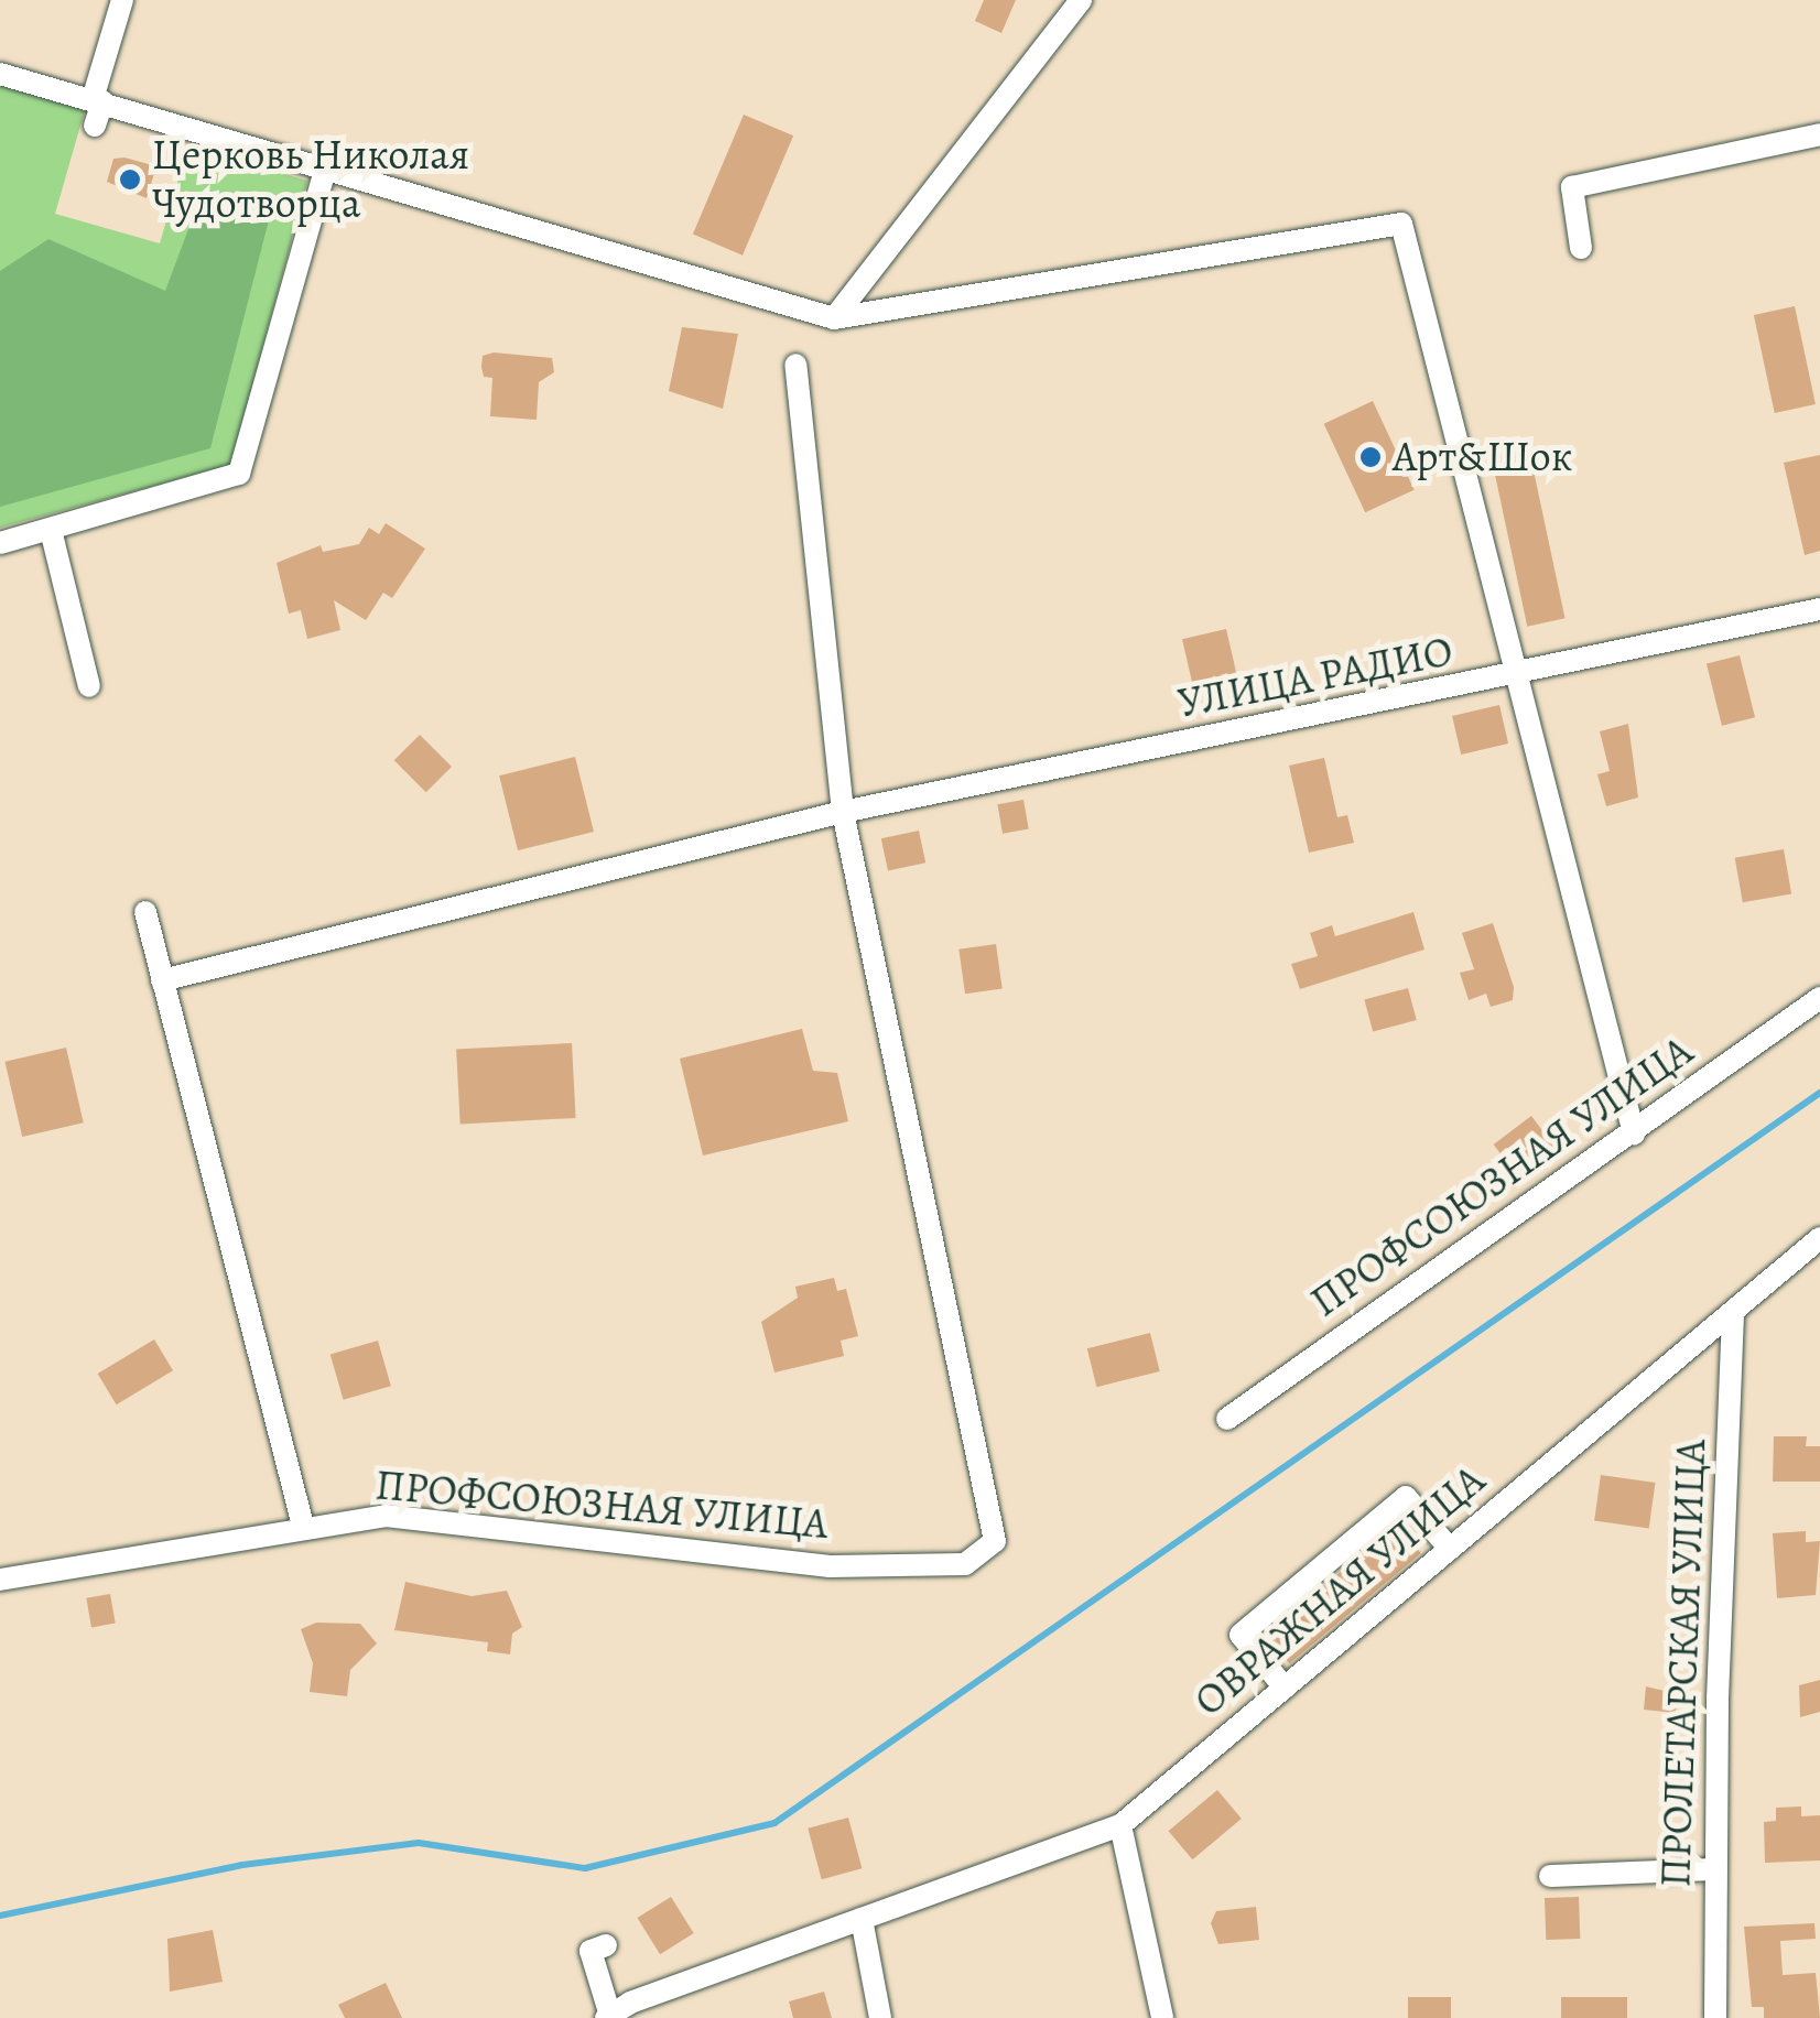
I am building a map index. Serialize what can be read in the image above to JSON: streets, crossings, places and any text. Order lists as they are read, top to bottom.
{
  "streets": {
    "street": [
      "УЛИЦА РАДИО",
      "ПРОФСОЮЗНАЯ УЛИЦА",
      "ОВРАЖНАЯ УЛИЦА",
      "ПРОЛЕТАРСКАЯ УЛИЦА"
    ]
  },
  "crossings": [
    ["УЛИЦА РАДИО", "ПРОФСОЮЗНАЯ УЛИЦА"],
    ["ОВРАЖНАЯ УЛИЦА", "ПРОЛЕТАРСКАЯ УЛИЦА"]
  ],
  "places": ["Церковь Николая Чудотворца", "Арт&Шок"]
}
